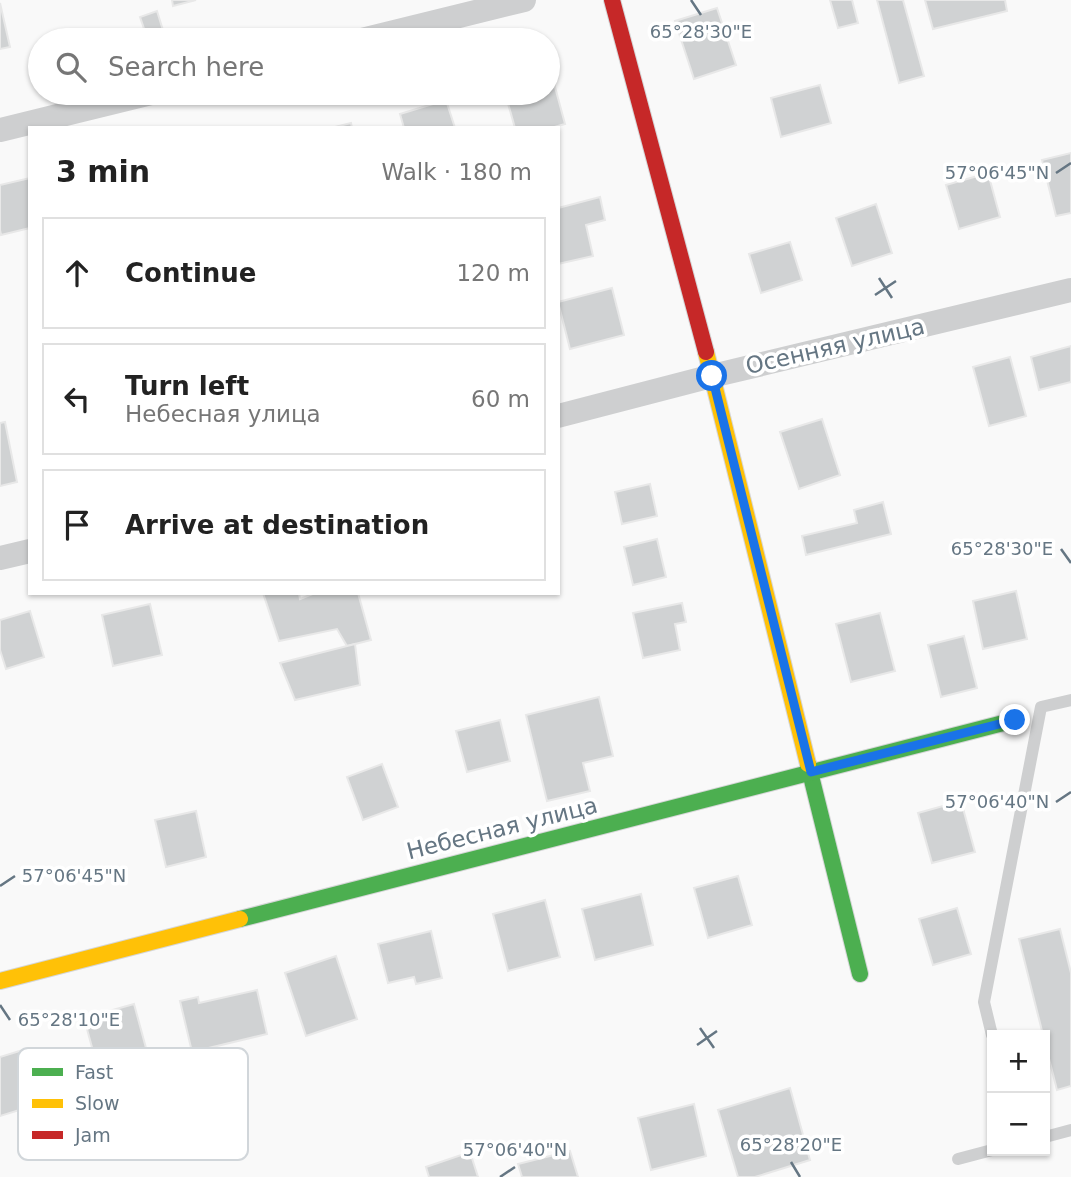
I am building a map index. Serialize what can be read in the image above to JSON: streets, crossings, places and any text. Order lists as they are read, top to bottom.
{
  "streets": {
    "street": ["Осенняя улица", "Небесная улица"]
  },
  "legend": ["Fast", "Slow", "Jam"],
  "page": {
    "search": "Search here",
    "heading": ["3 min", "Walk · 180 m"],
    "list": [
      ["Continue", "120 m"],
      ["Turn left", "Небесная улица", "60 m"],
      "Arrive at destination"
    ],
    "map_buttons": ["+", "−"]
  },
  "coordinates": [
    "65°28'30\"E",
    "57°06'45\"N",
    "57°06'40\"N",
    "65°28'10\"E",
    "65°28'20\"E"
  ]
}
